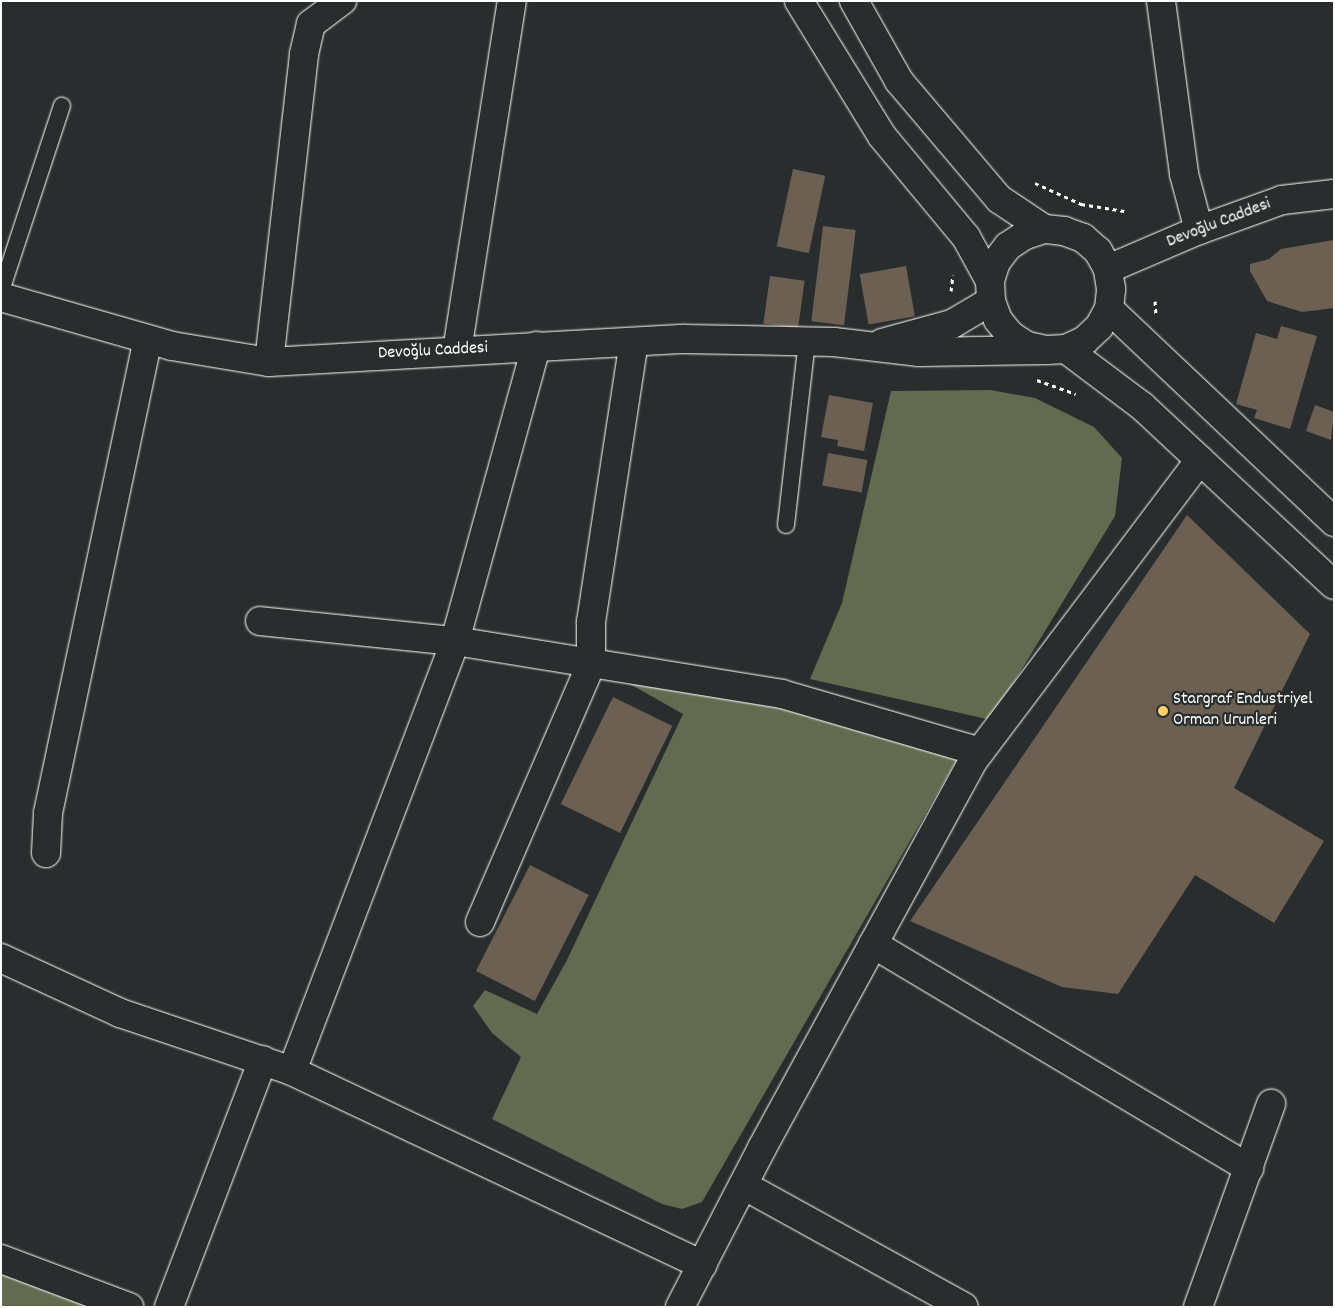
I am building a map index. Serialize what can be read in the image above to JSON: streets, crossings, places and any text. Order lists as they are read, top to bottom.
{
  "streets": {
    "street": ["Devoğlu Caddesi"]
  },
  "places": ["Stargraf Endustriyel Orman Urunleri"]
}
